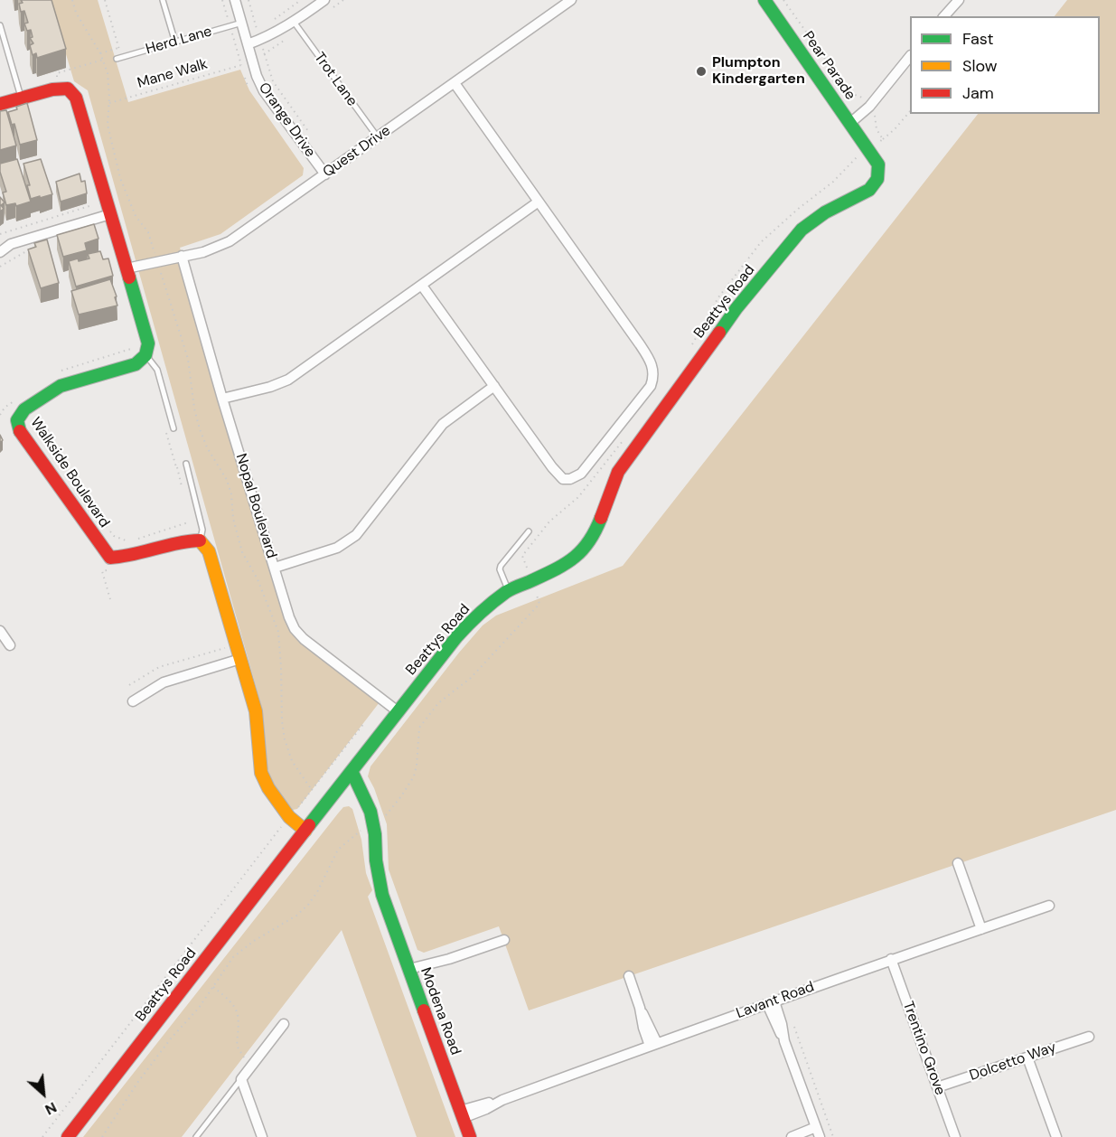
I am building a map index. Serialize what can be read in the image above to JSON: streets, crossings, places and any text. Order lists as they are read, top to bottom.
{
  "streets": {
    "street": [
      "Pear Parade",
      "Orange Drive",
      "Quest Drive",
      "Beattys Road",
      "Walkside Boulevard",
      "Nopal Boulevard",
      "Lavant Road",
      "Modena Road",
      "Trentino Grove",
      "Dolcetto Way"
    ],
    "lane": ["Herd Lane", "Trot Lane"],
    "path": ["Mane Walk"]
  },
  "crossings": [
    ["Herd Lane", "Mane Walk"],
    ["Herd Lane", "Orange Drive"],
    ["Pear Parade", "Beattys Road"],
    ["Trot Lane", "Quest Drive"],
    ["Orange Drive", "Quest Drive"],
    ["Quest Drive", "Nopal Boulevard"],
    ["Beattys Road", "Nopal Boulevard"],
    ["Beattys Road", "Modena Road"],
    ["Lavant Road", "Modena Road"],
    ["Lavant Road", "Trentino Grove"],
    ["Trentino Grove", "Dolcetto Way"]
  ],
  "places": ["Plumpton Kindergarten"],
  "legend": ["Fast", "Slow", "Jam"],
  "north": "bottom right"
}
